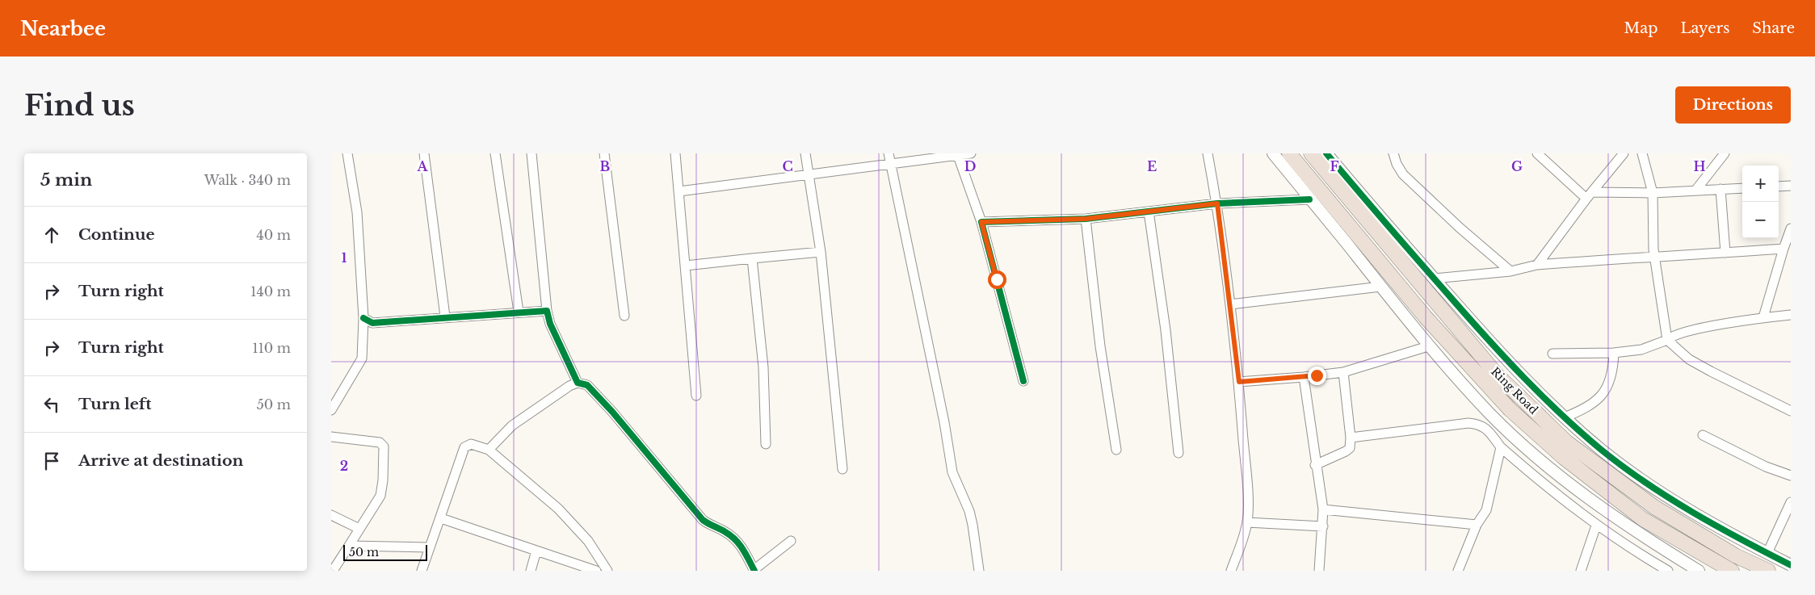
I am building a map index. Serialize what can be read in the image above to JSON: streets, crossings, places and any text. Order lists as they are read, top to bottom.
{
  "streets": {
    "highway": ["Ring Road"]
  },
  "scale_bar": "50 m",
  "page": {
    "header": "Nearbee",
    "nav": ["Map", "Layers", "Share"],
    "buttons": "Directions",
    "title": "Find us",
    "heading": ["5 min", "Walk · 340 m"],
    "map_buttons": ["+", "−"],
    "list": [
      ["Continue", "40 m"],
      ["Turn right", "140 m"],
      ["Turn right", "110 m"],
      ["Turn left", "50 m"],
      "Arrive at destination"
    ],
    "scale": "50 m"
  },
  "grid": {
    "columns": [
      "A",
      "B",
      "C",
      "D",
      "E",
      "F",
      "G",
      "H"
    ],
    "rows": ["1", "2"]
  }
}
